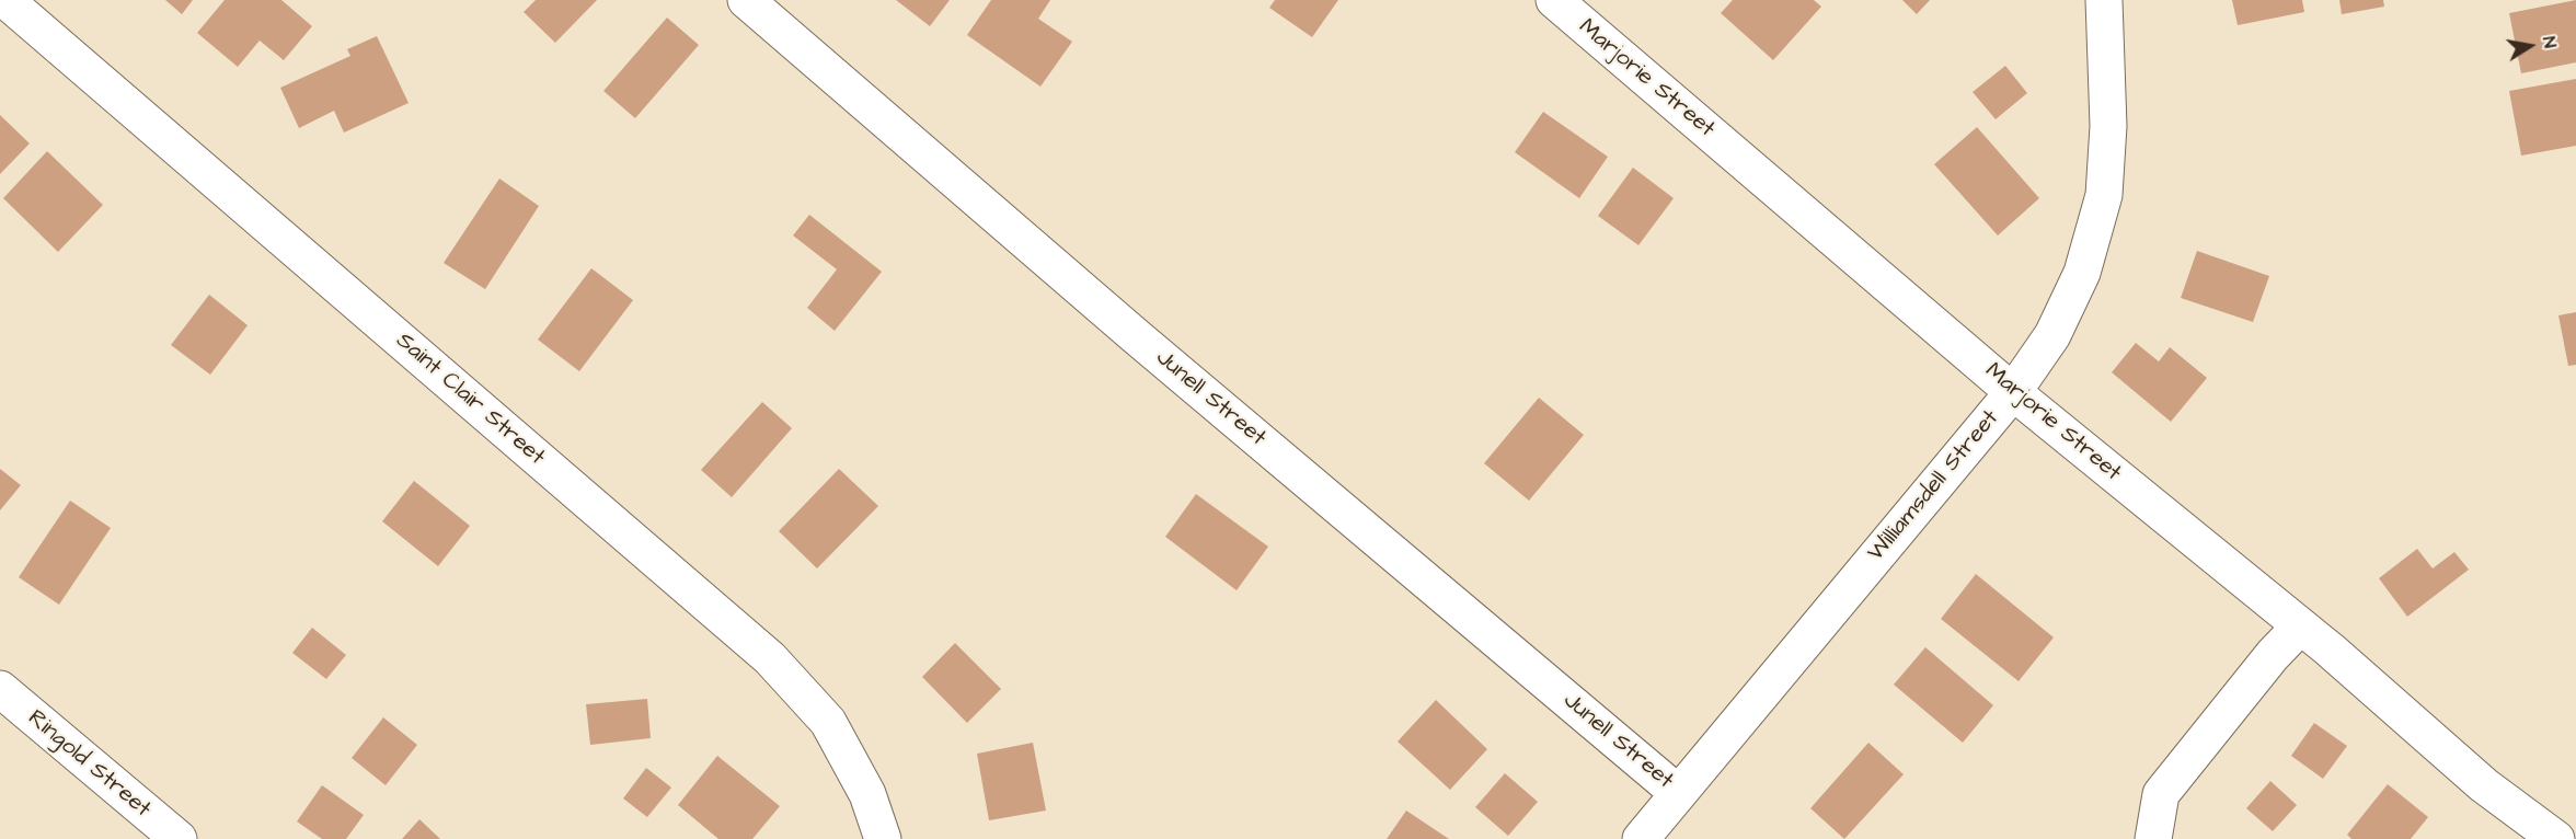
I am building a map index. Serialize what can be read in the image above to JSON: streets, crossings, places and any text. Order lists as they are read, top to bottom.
{
  "streets": {
    "street": [
      "Marjorie Street",
      "Junell Street",
      "Saint Clair Street",
      "Williamsdell Street",
      "Ringold Street"
    ]
  },
  "crossings": [
    ["Marjorie Street", "Williamsdell Street"],
    ["Junell Street", "Williamsdell Street"]
  ],
  "north": "right"
}
